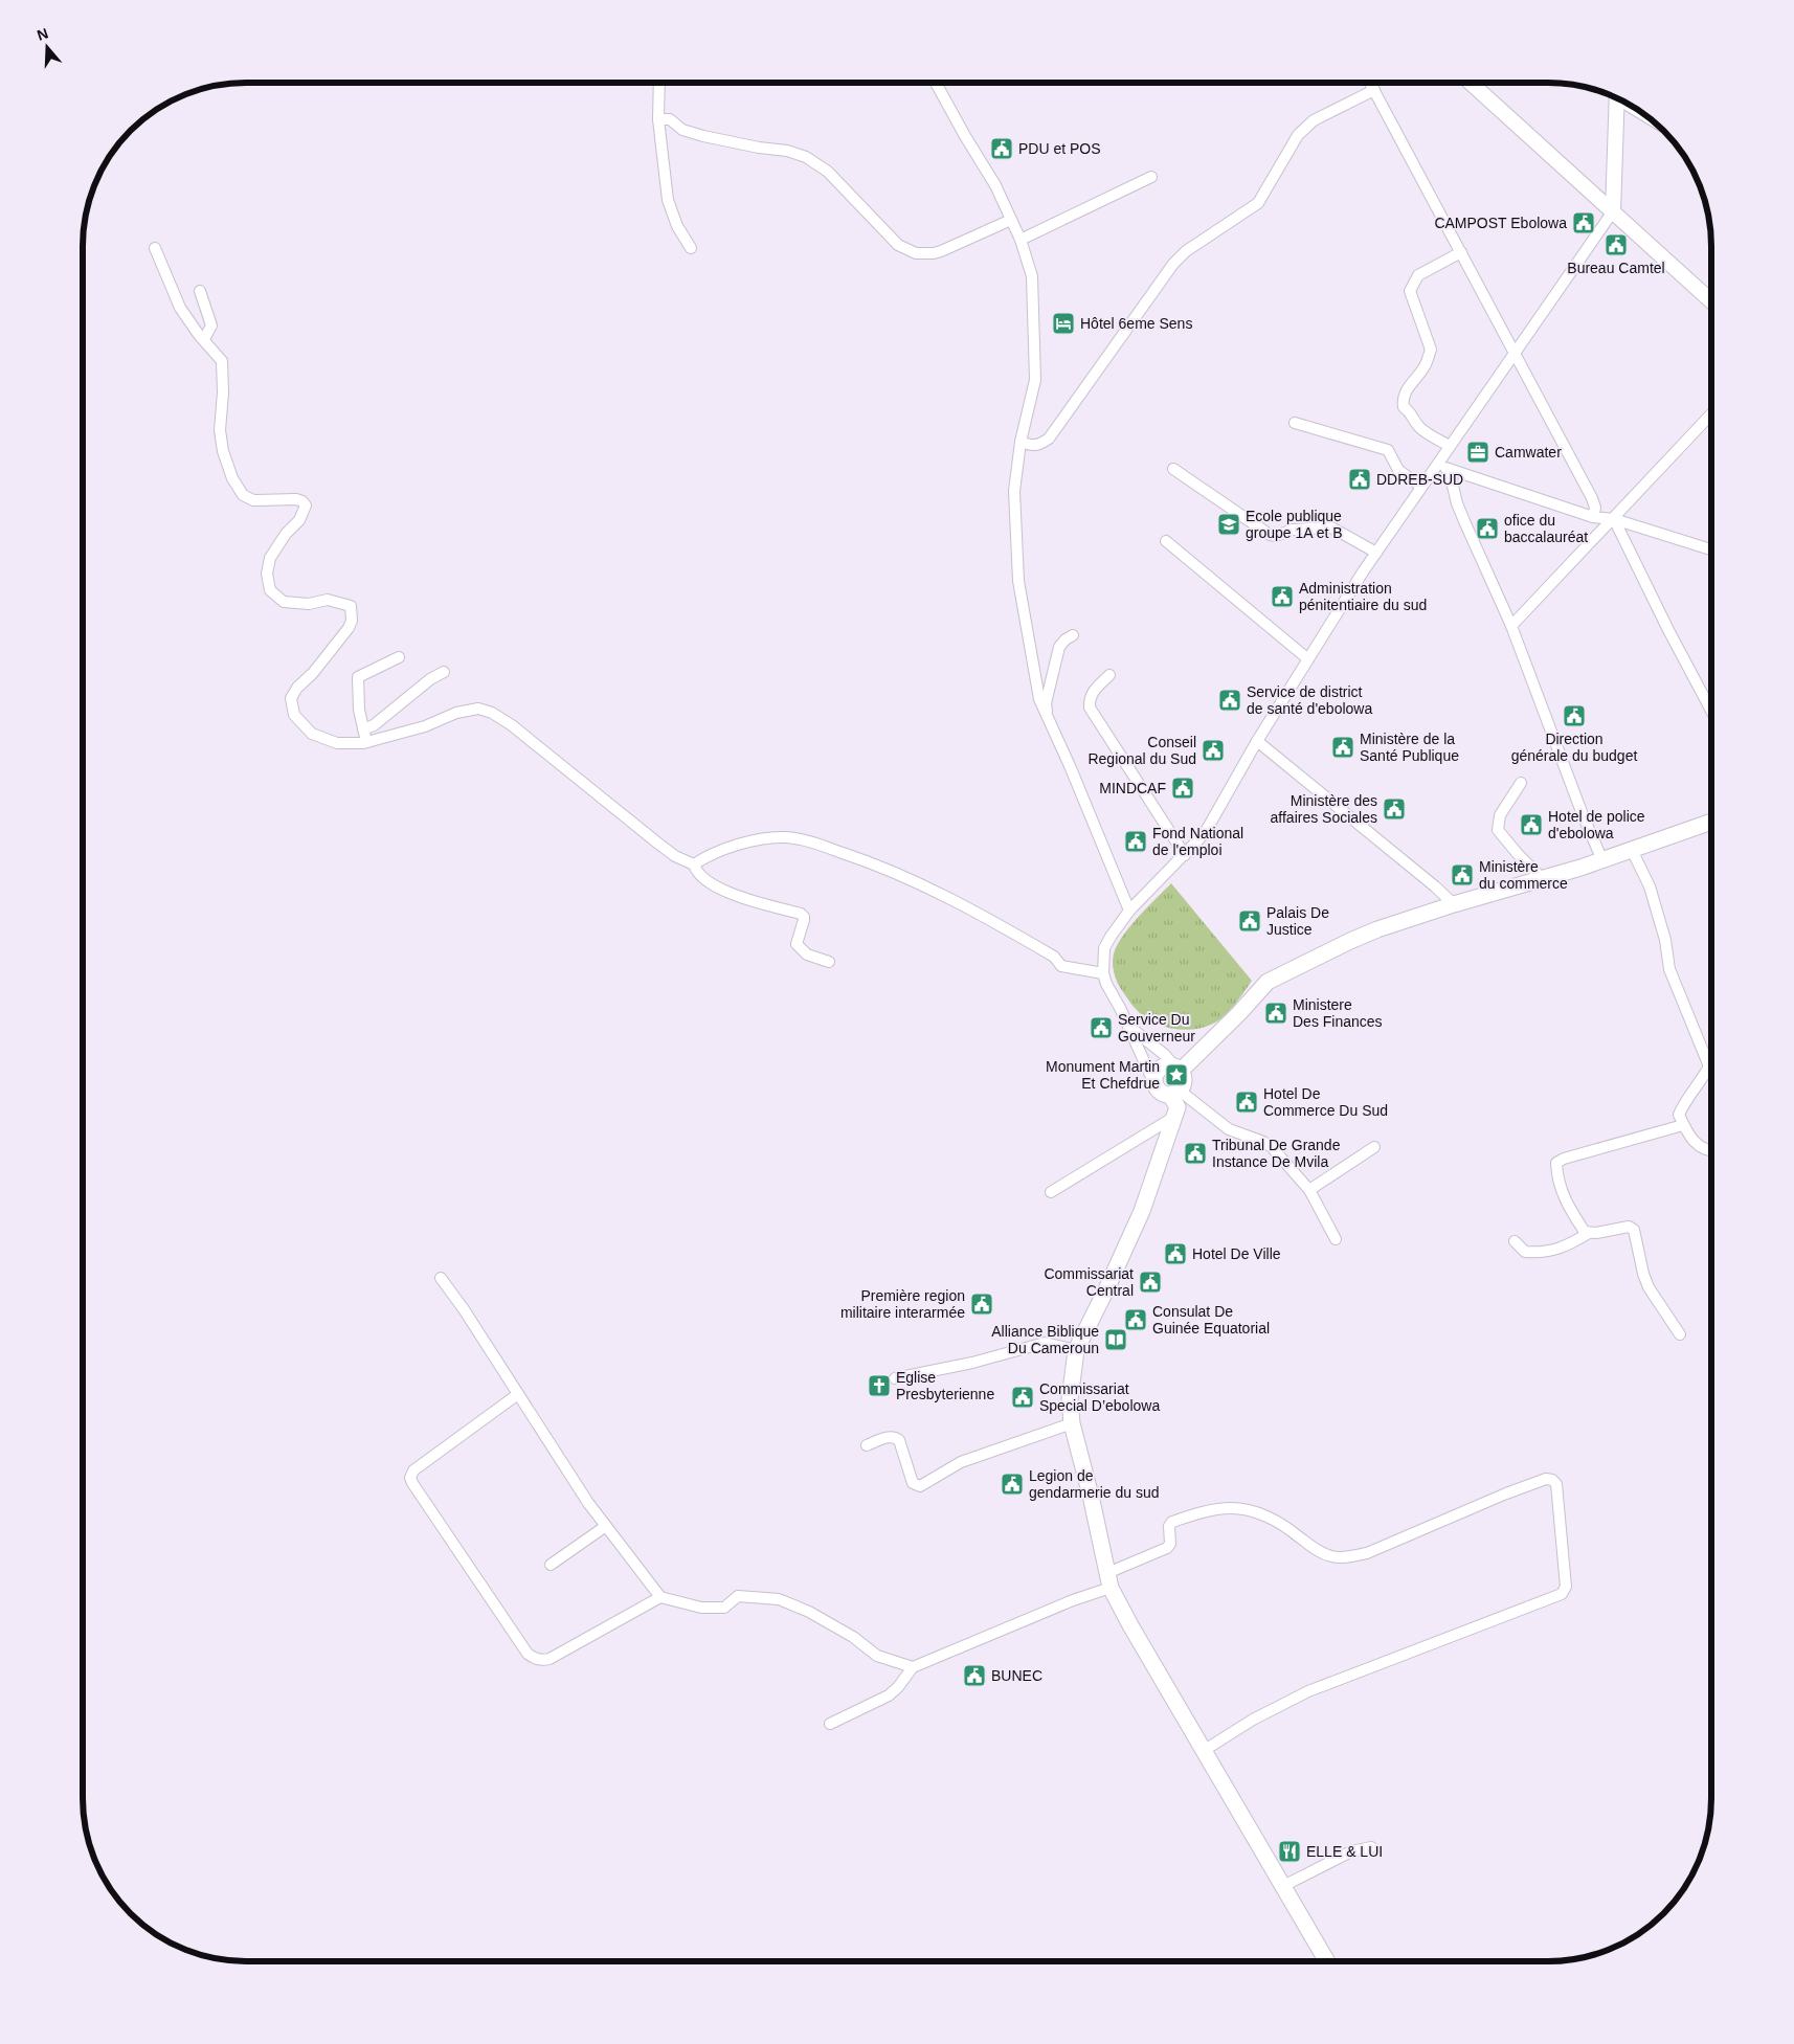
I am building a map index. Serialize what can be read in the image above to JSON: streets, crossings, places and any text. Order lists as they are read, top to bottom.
{
  "places": {
    "public building": [
      "PDU et POS",
      "CAMPOST Ebolowa",
      "Bureau Camtel",
      "DDREB-SUD",
      "ofice du baccalauréat",
      "Administration pénitentiaire du sud",
      "Service de district de santé d'ebolowa",
      "Direction générale du budget",
      "Ministère de la Santé Publique",
      "Conseil Regional du Sud",
      "MINDCAF",
      "Ministère des affaires Sociales",
      "Hotel de police d'ebolowa",
      "Fond National de l'emploi",
      "Ministère du commerce",
      "Palais De Justice",
      "Ministere Des Finances",
      "Service Du Gouverneur",
      "Hotel De Commerce Du Sud",
      "Tribunal De Grande Instance De Mvila",
      "Hotel De Ville",
      "Commissariat Central",
      "Première region militaire interarmée",
      "Consulat De Guinée Equatorial",
      "Commissariat Special D’ebolowa",
      "Legion de gendarmerie du sud",
      "BUNEC"
    ],
    "hotel": ["Hôtel 6eme Sens"],
    "office": ["Camwater"],
    "school or university": ["Ecole publique groupe 1A et B"],
    "place": ["Monument Martin Et Chefdrue"],
    "library": ["Alliance Biblique Du Cameroun"],
    "church": ["Eglise Presbyterienne"],
    "restaurant": ["ELLE & LUI"]
  },
  "north": "top"
}
